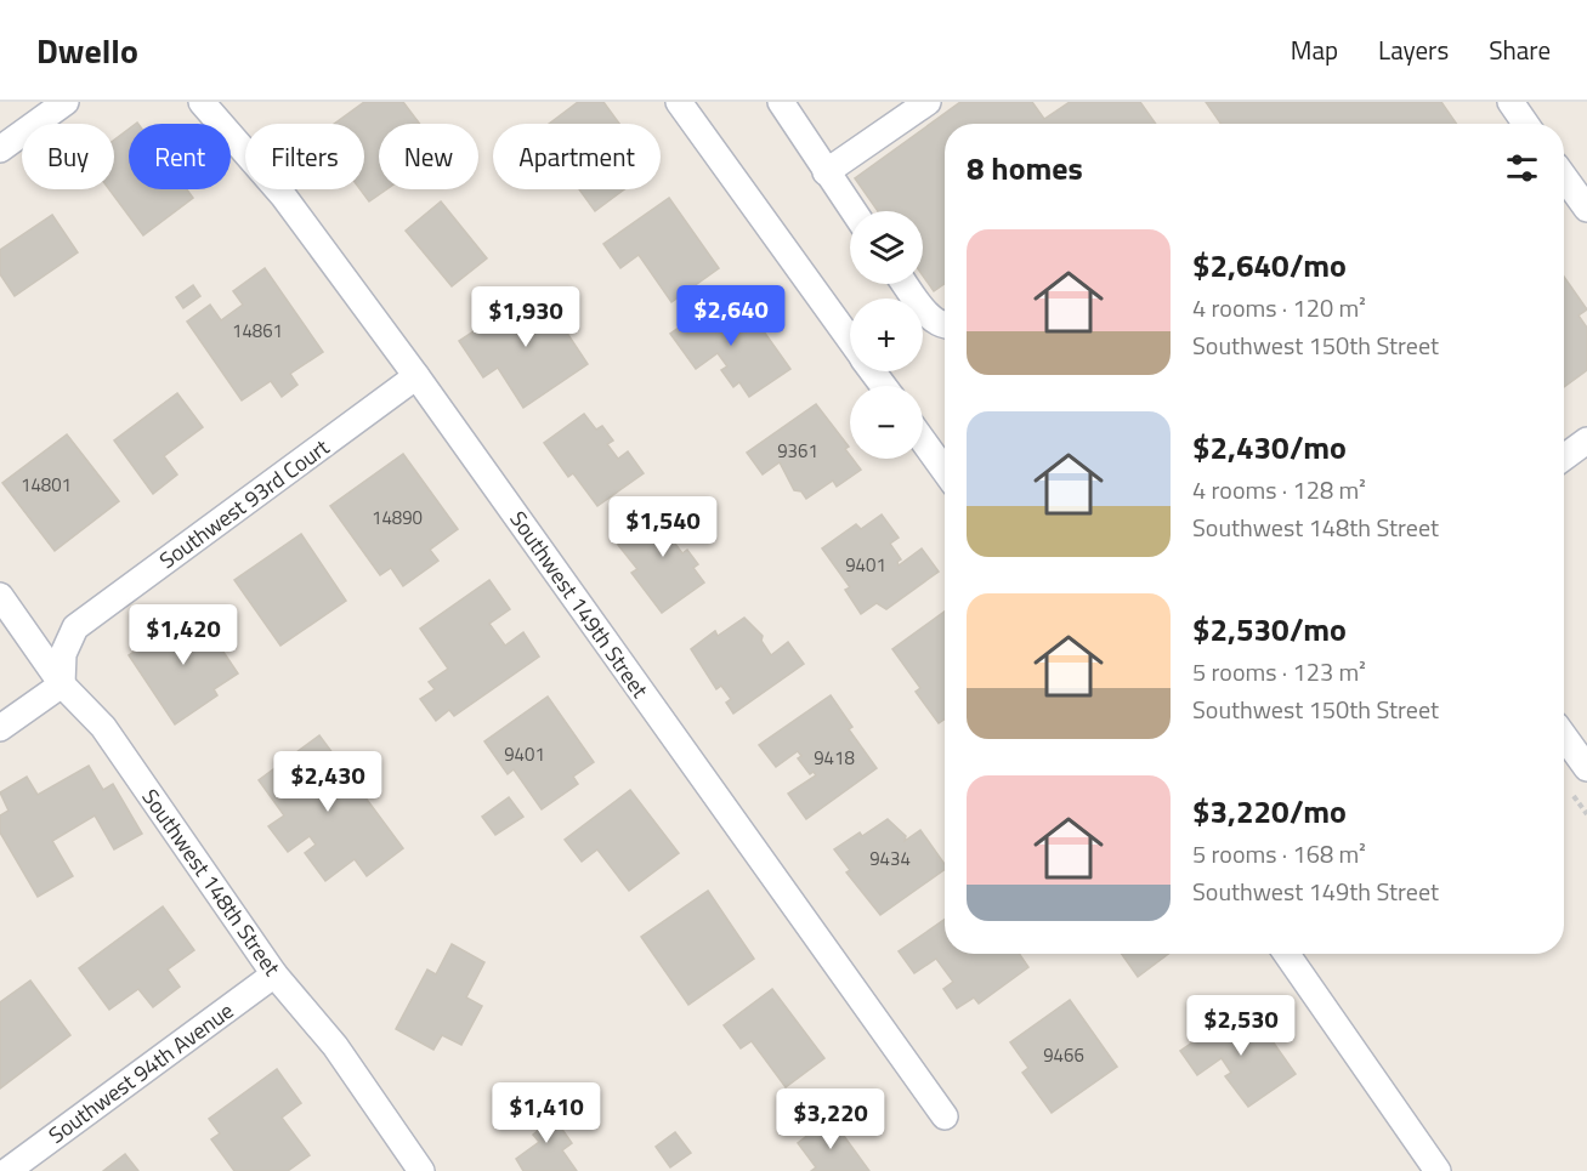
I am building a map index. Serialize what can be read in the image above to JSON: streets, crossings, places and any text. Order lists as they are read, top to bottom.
{
  "streets": {
    "street": [
      "Southwest 93rd Court",
      "Southwest 149th Street",
      "Southwest 148th Street",
      "Southwest 94th Avenue"
    ]
  },
  "crossings": [
    ["Southwest 93rd Court", "Southwest 149th Street"],
    ["Southwest 93rd Court", "Southwest 148th Street"],
    ["Southwest 148th Street", "Southwest 94th Avenue"]
  ],
  "house_numbers": [
    "14861",
    "9361",
    "14801",
    "14890",
    "9401",
    "9401",
    "9418",
    "9434",
    "9466"
  ],
  "page": {
    "header": "Dwello",
    "nav": ["Map", "Layers", "Share"],
    "chip": [
      "Buy",
      "Rent",
      "Filters",
      "New",
      "Apartment"
    ],
    "heading": "8 homes",
    "map_buttons": ["+", "−"],
    "list": [
      {
        "name": "$2,640/mo",
        "note": "4 rooms · 120 m² · Southwest 150th Street"
      },
      {
        "name": "$2,430/mo",
        "note": "4 rooms · 128 m² · Southwest 148th Street"
      },
      {
        "name": "$2,530/mo",
        "note": "5 rooms · 123 m² · Southwest 150th Street"
      },
      {
        "name": "$3,220/mo",
        "note": "5 rooms · 168 m² · Southwest 149th Street"
      }
    ],
    "price": [
      "$2,640",
      "$1,930",
      "$1,540",
      "$1,420",
      "$2,430",
      "$2,530",
      "$1,410",
      "$3,220"
    ]
  }
}
